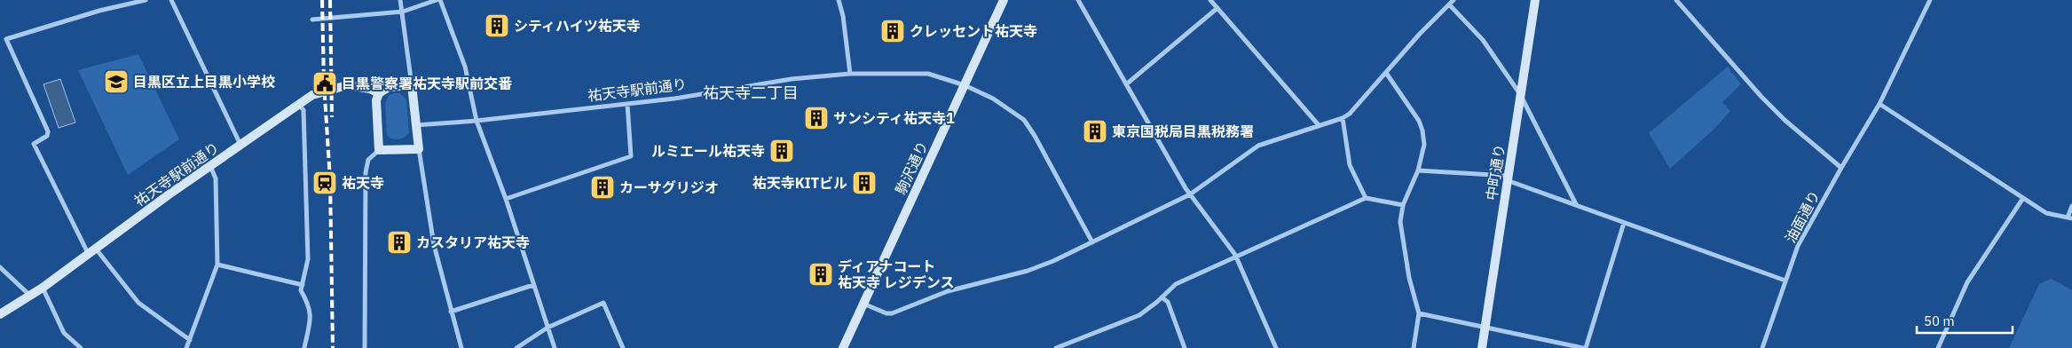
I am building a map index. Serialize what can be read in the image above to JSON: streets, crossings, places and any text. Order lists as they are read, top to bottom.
{
  "streets": {
    "street": [
      "祐天寺駅前通り",
      "駒沢通り",
      "中町通り",
      "油面通り"
    ]
  },
  "crossings": [
    ["祐天寺駅前通り", "駒沢通り"]
  ],
  "districts": ["祐天寺二丁目"],
  "places": {
    "building": [
      "シティハイツ祐天寺",
      "クレッセント祐天寺",
      "サンシティ祐天寺1",
      "東京国税局目黒税務署",
      "ルミエール祐天寺",
      "祐天寺KITビル",
      "カーサグリジオ",
      "カスタリア祐天寺",
      "ディアナコート 祐天寺 レジデンス"
    ],
    "school or university": ["目黒区立上目黒小学校"],
    "public building": ["目黒警察署祐天寺駅前交番"],
    "station": ["祐天寺"]
  },
  "scale_bar": "50 m"
}
